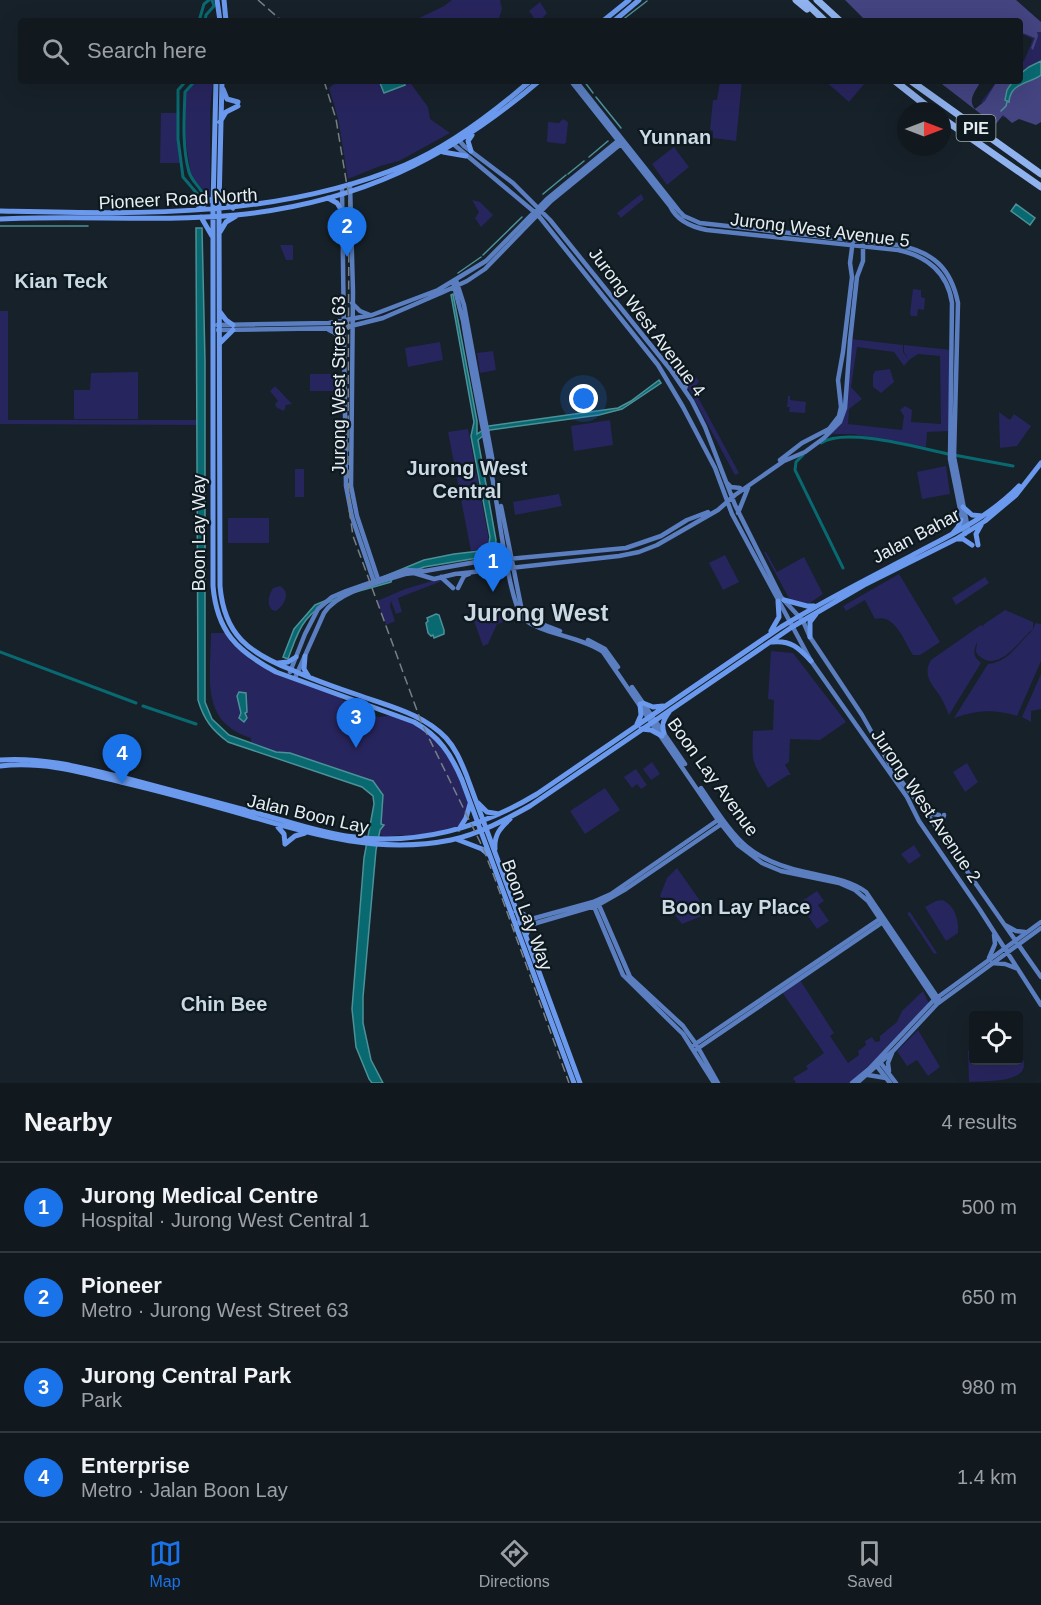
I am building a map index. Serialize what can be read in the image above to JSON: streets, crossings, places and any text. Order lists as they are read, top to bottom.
{
  "streets": {
    "highway": ["PIE"],
    "main road": [
      "Pioneer Road North",
      "Boon Lay Way",
      "Jalan Bahar",
      "Jalan Boon Lay"
    ],
    "street": [
      "Jurong West Avenue 5",
      "Jurong West Avenue 4",
      "Jurong West Street 63",
      "Boon Lay Avenue",
      "Jurong West Avenue 2"
    ]
  },
  "crossings": [
    ["Pioneer Road North", "Jurong West Avenue 4"],
    ["Pioneer Road North", "Jurong West Street 63"],
    ["Pioneer Road North", "Boon Lay Way"],
    ["Jurong West Avenue 5", "Jalan Bahar"],
    ["Jurong West Avenue 4", "Jalan Bahar"],
    ["Jurong West Avenue 4", "Jurong West Avenue 2"],
    ["Jurong West Avenue 4", "Jalan Boon Lay"],
    ["Boon Lay Way", "Jalan Boon Lay"],
    ["Jalan Bahar", "Jurong West Avenue 2"],
    ["Jalan Bahar", "Jalan Boon Lay"],
    ["Boon Lay Avenue", "Jalan Boon Lay"],
    ["Jurong West Avenue 2", "Jalan Boon Lay"]
  ],
  "districts": [
    "Yunnan",
    "Kian Teck",
    "Jurong West Central",
    "Jurong West",
    "Boon Lay Place",
    "Chin Bee"
  ],
  "north": "right",
  "page": {
    "search": "Search here",
    "pins": [
      "2",
      "1",
      "3",
      "4"
    ],
    "heading": ["Nearby", "4 results"],
    "list": [
      {
        "mark": "1",
        "name": "Jurong Medical Centre",
        "note": "Hospital · Jurong West Central 1",
        "value": "500 m"
      },
      {
        "mark": "2",
        "name": "Pioneer",
        "note": "Metro · Jurong West Street 63",
        "value": "650 m"
      },
      {
        "mark": "3",
        "name": "Jurong Central Park",
        "note": "Park",
        "value": "980 m"
      },
      {
        "mark": "4",
        "name": "Enterprise",
        "note": "Metro · Jalan Boon Lay",
        "value": "1.4 km"
      }
    ],
    "nav": ["Map", "Directions", "Saved"]
  }
}
